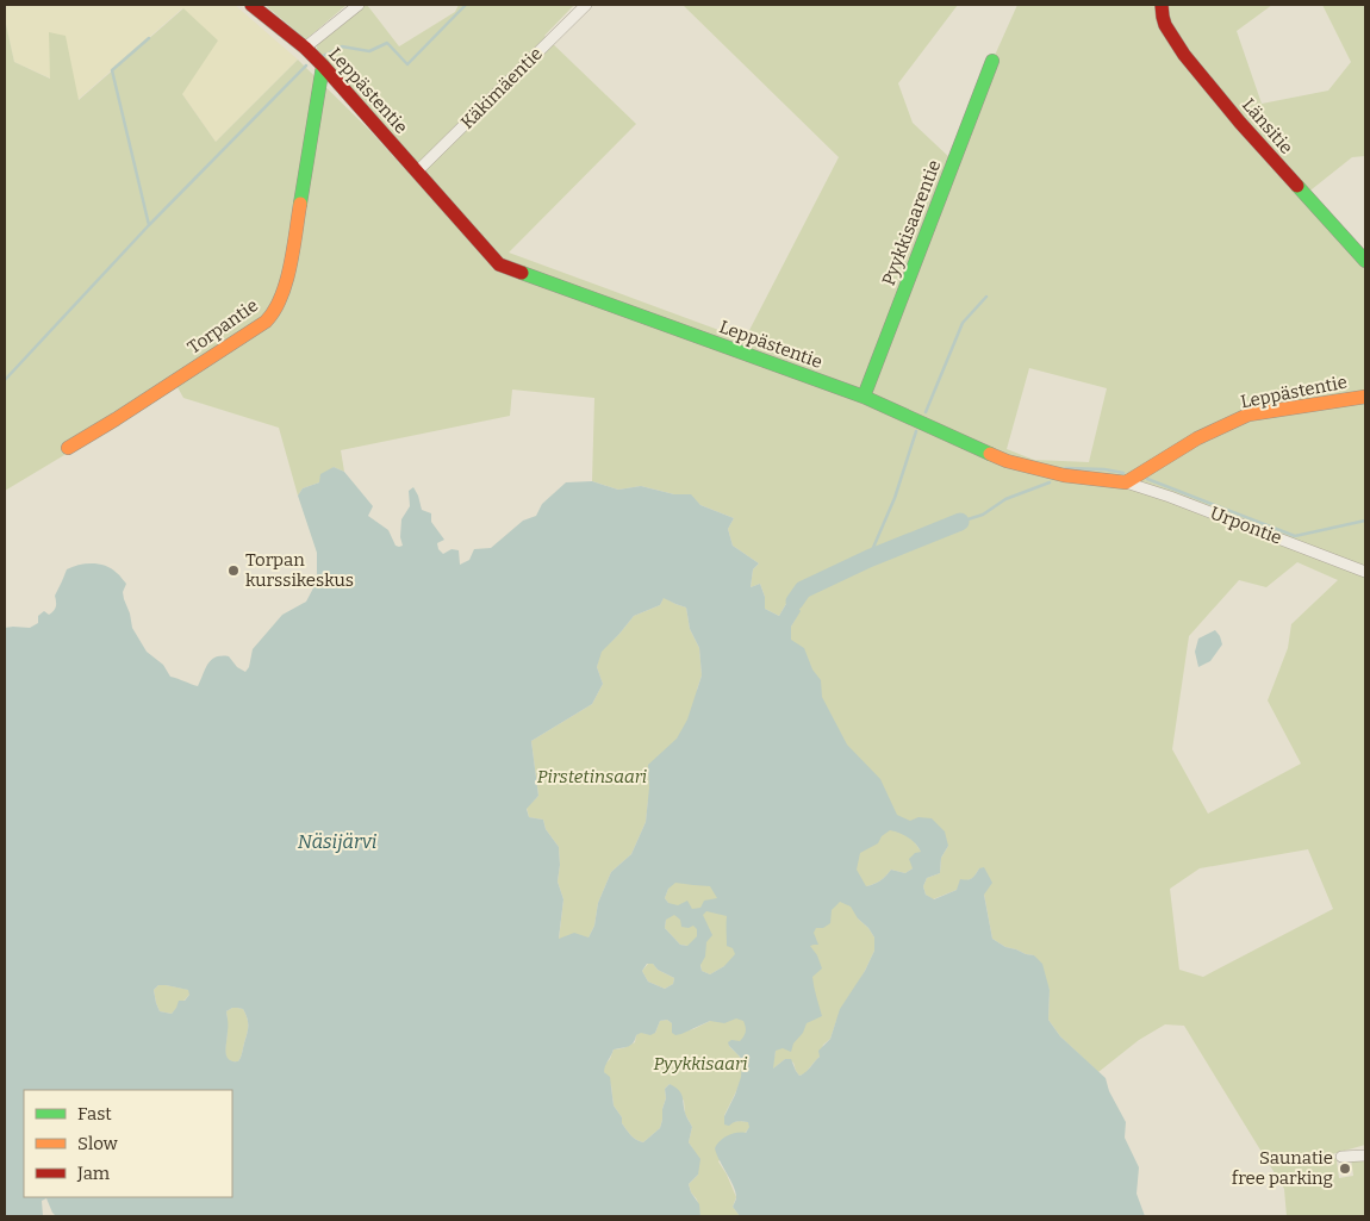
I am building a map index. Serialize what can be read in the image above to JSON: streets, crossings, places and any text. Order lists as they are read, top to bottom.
{
  "streets": {
    "street": [
      "Käkimäentie",
      "Leppästentie",
      "Länsitie",
      "Pyykkisaarentie",
      "Torpantie",
      "Urpontie"
    ]
  },
  "crossings": [
    ["Käkimäentie", "Leppästentie"],
    ["Leppästentie", "Pyykkisaarentie"],
    ["Leppästentie", "Torpantie"],
    ["Leppästentie", "Urpontie"]
  ],
  "water": ["Näsijärvi"],
  "parks": ["Pirstetinsaari", "Pyykkisaari"],
  "places": ["Torpan kurssikeskus", "Saunatie free parking"],
  "legend": ["Fast", "Slow", "Jam"]
}
